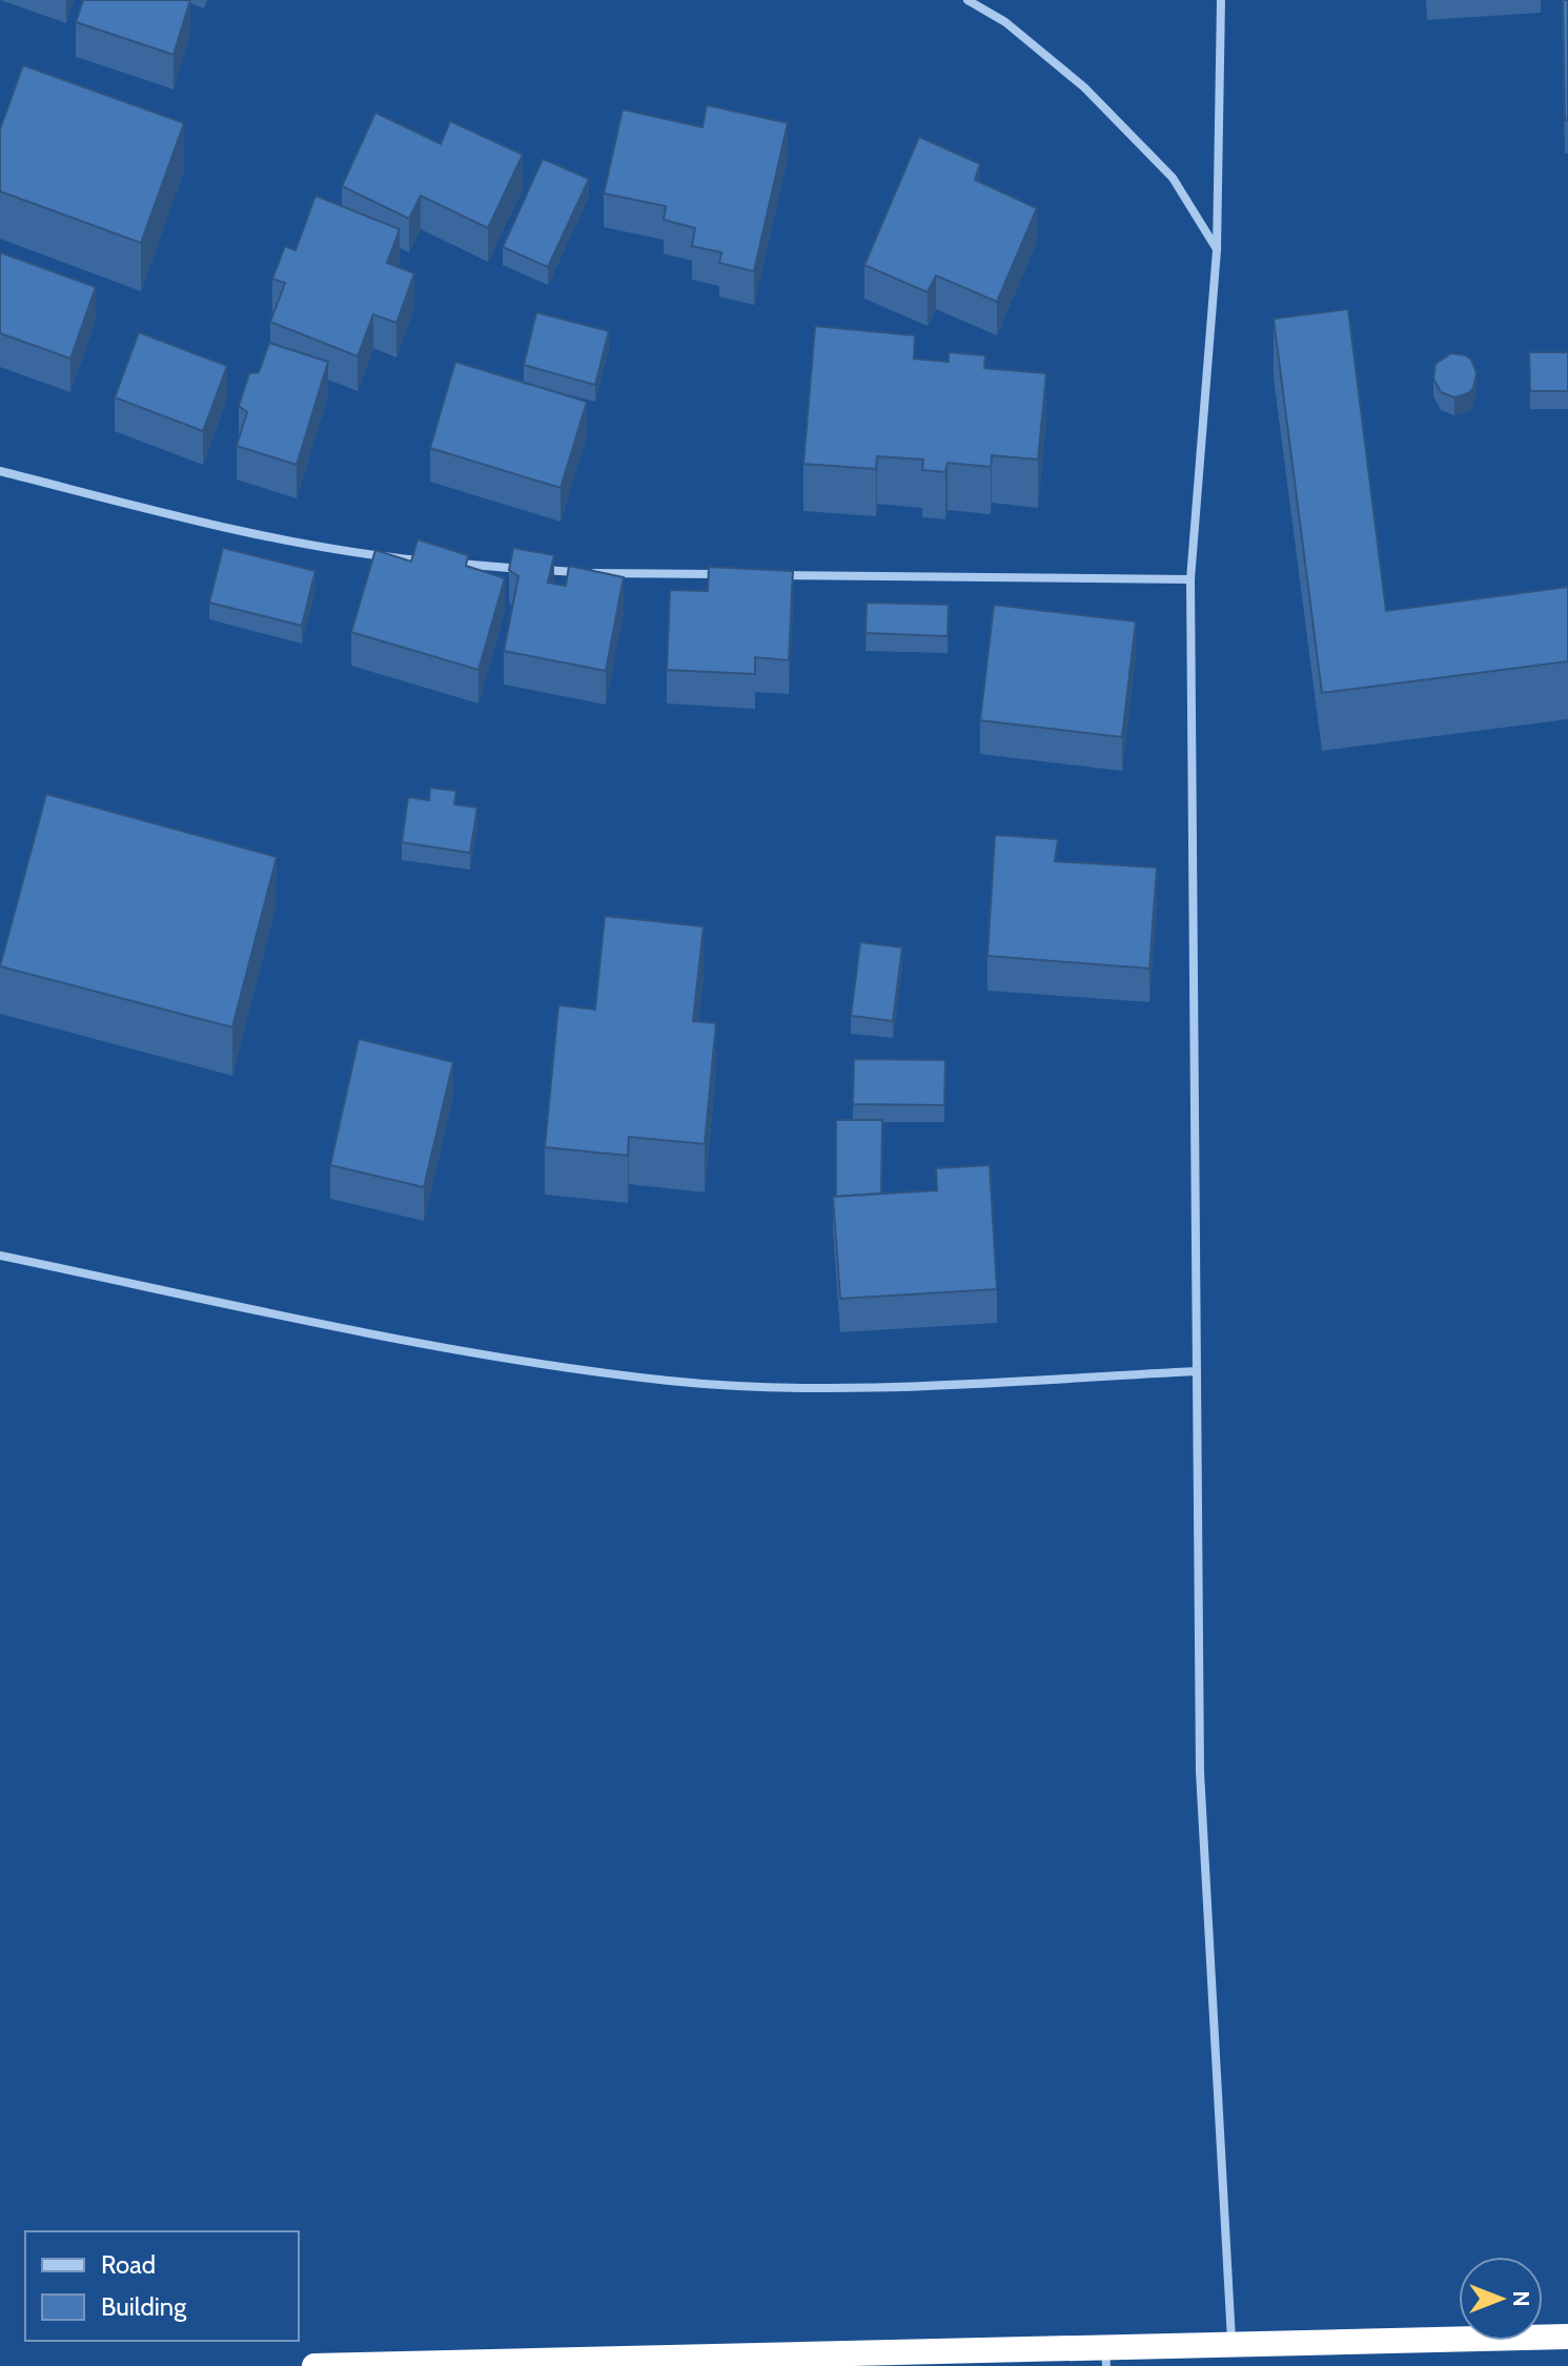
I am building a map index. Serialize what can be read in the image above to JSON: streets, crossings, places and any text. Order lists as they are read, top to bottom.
{
  "legend": ["Road", "Building"],
  "north": "right"
}
